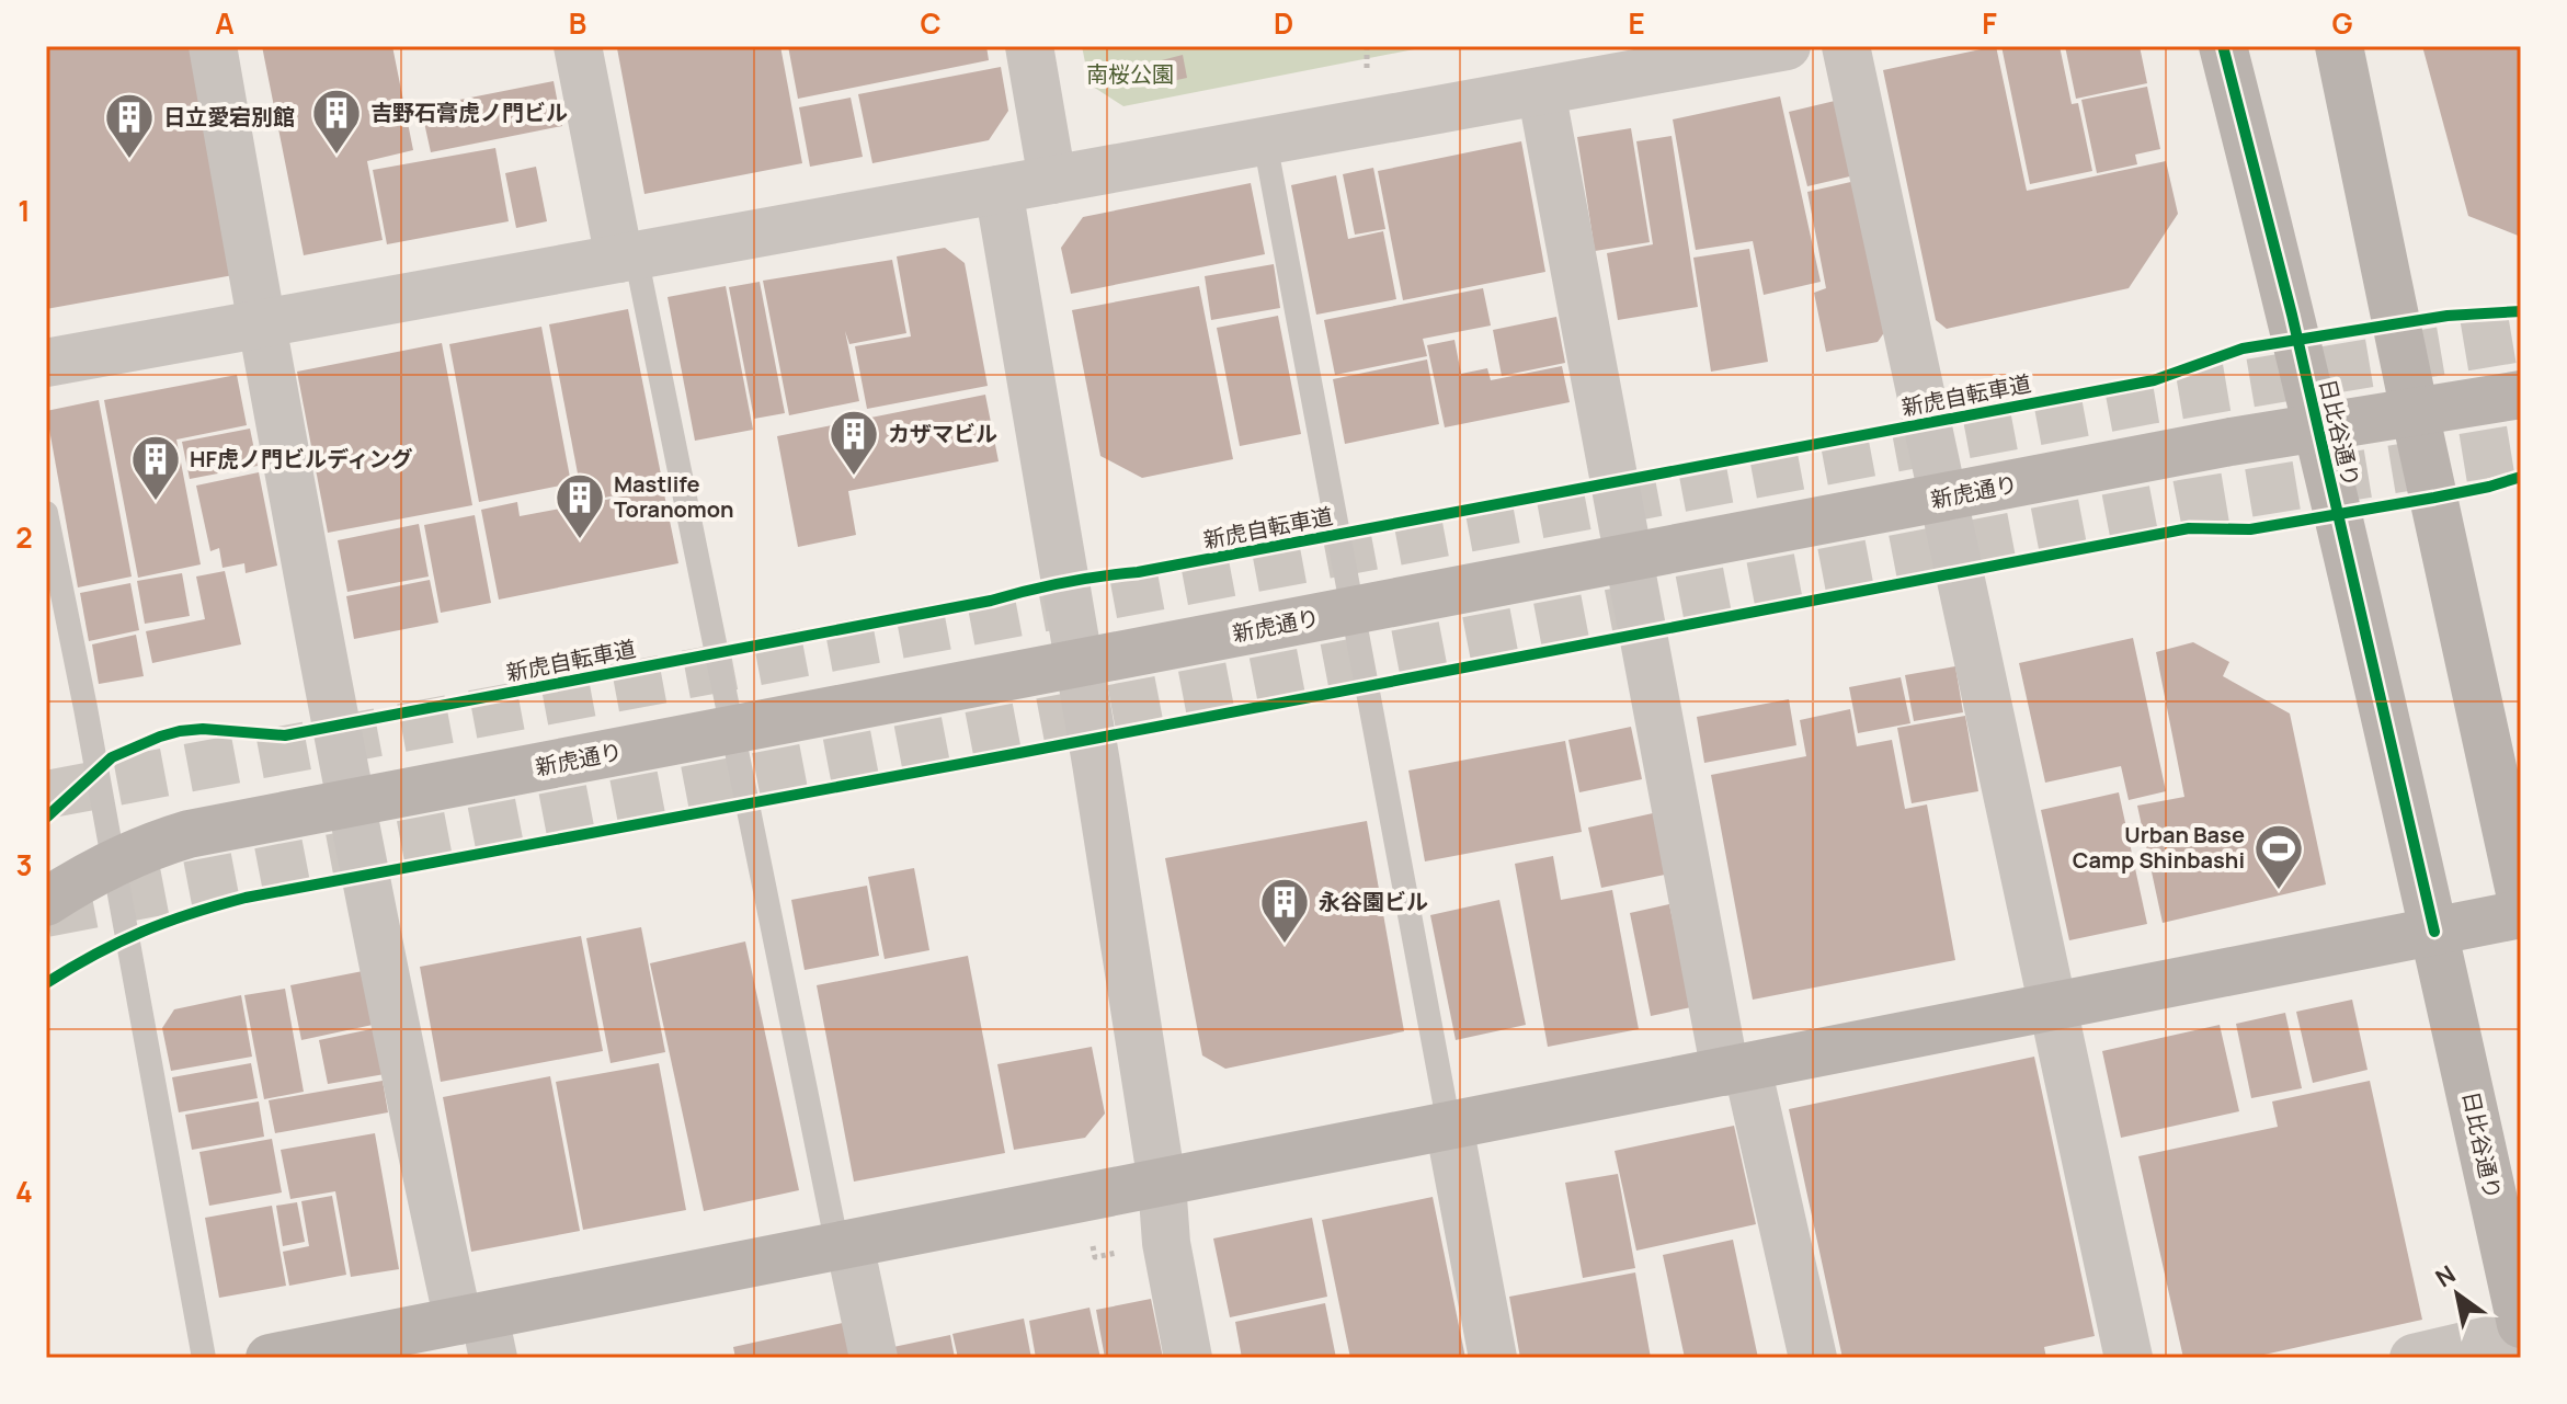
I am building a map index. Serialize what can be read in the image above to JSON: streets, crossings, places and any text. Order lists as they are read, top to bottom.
{
  "streets": {
    "main road": ["日比谷通り", "新虎通り"],
    "cycle path": ["新虎自転車道"]
  },
  "crossings": [
    ["日比谷通り", "新虎通り"]
  ],
  "parks": ["南桜公園"],
  "places": {
    "building": [
      "吉野石膏虎ノ門ビル",
      "日立愛宕別館",
      "カザマビル",
      "HF虎ノ門ビルディング",
      "Mastlife Toranomon",
      "永谷園ビル"
    ],
    "sports": ["Urban Base Camp Shinbashi"]
  },
  "north": "top left",
  "grid": {
    "columns": [
      "A",
      "B",
      "C",
      "D",
      "E",
      "F",
      "G"
    ],
    "rows": [
      "1",
      "2",
      "3",
      "4"
    ]
  }
}
